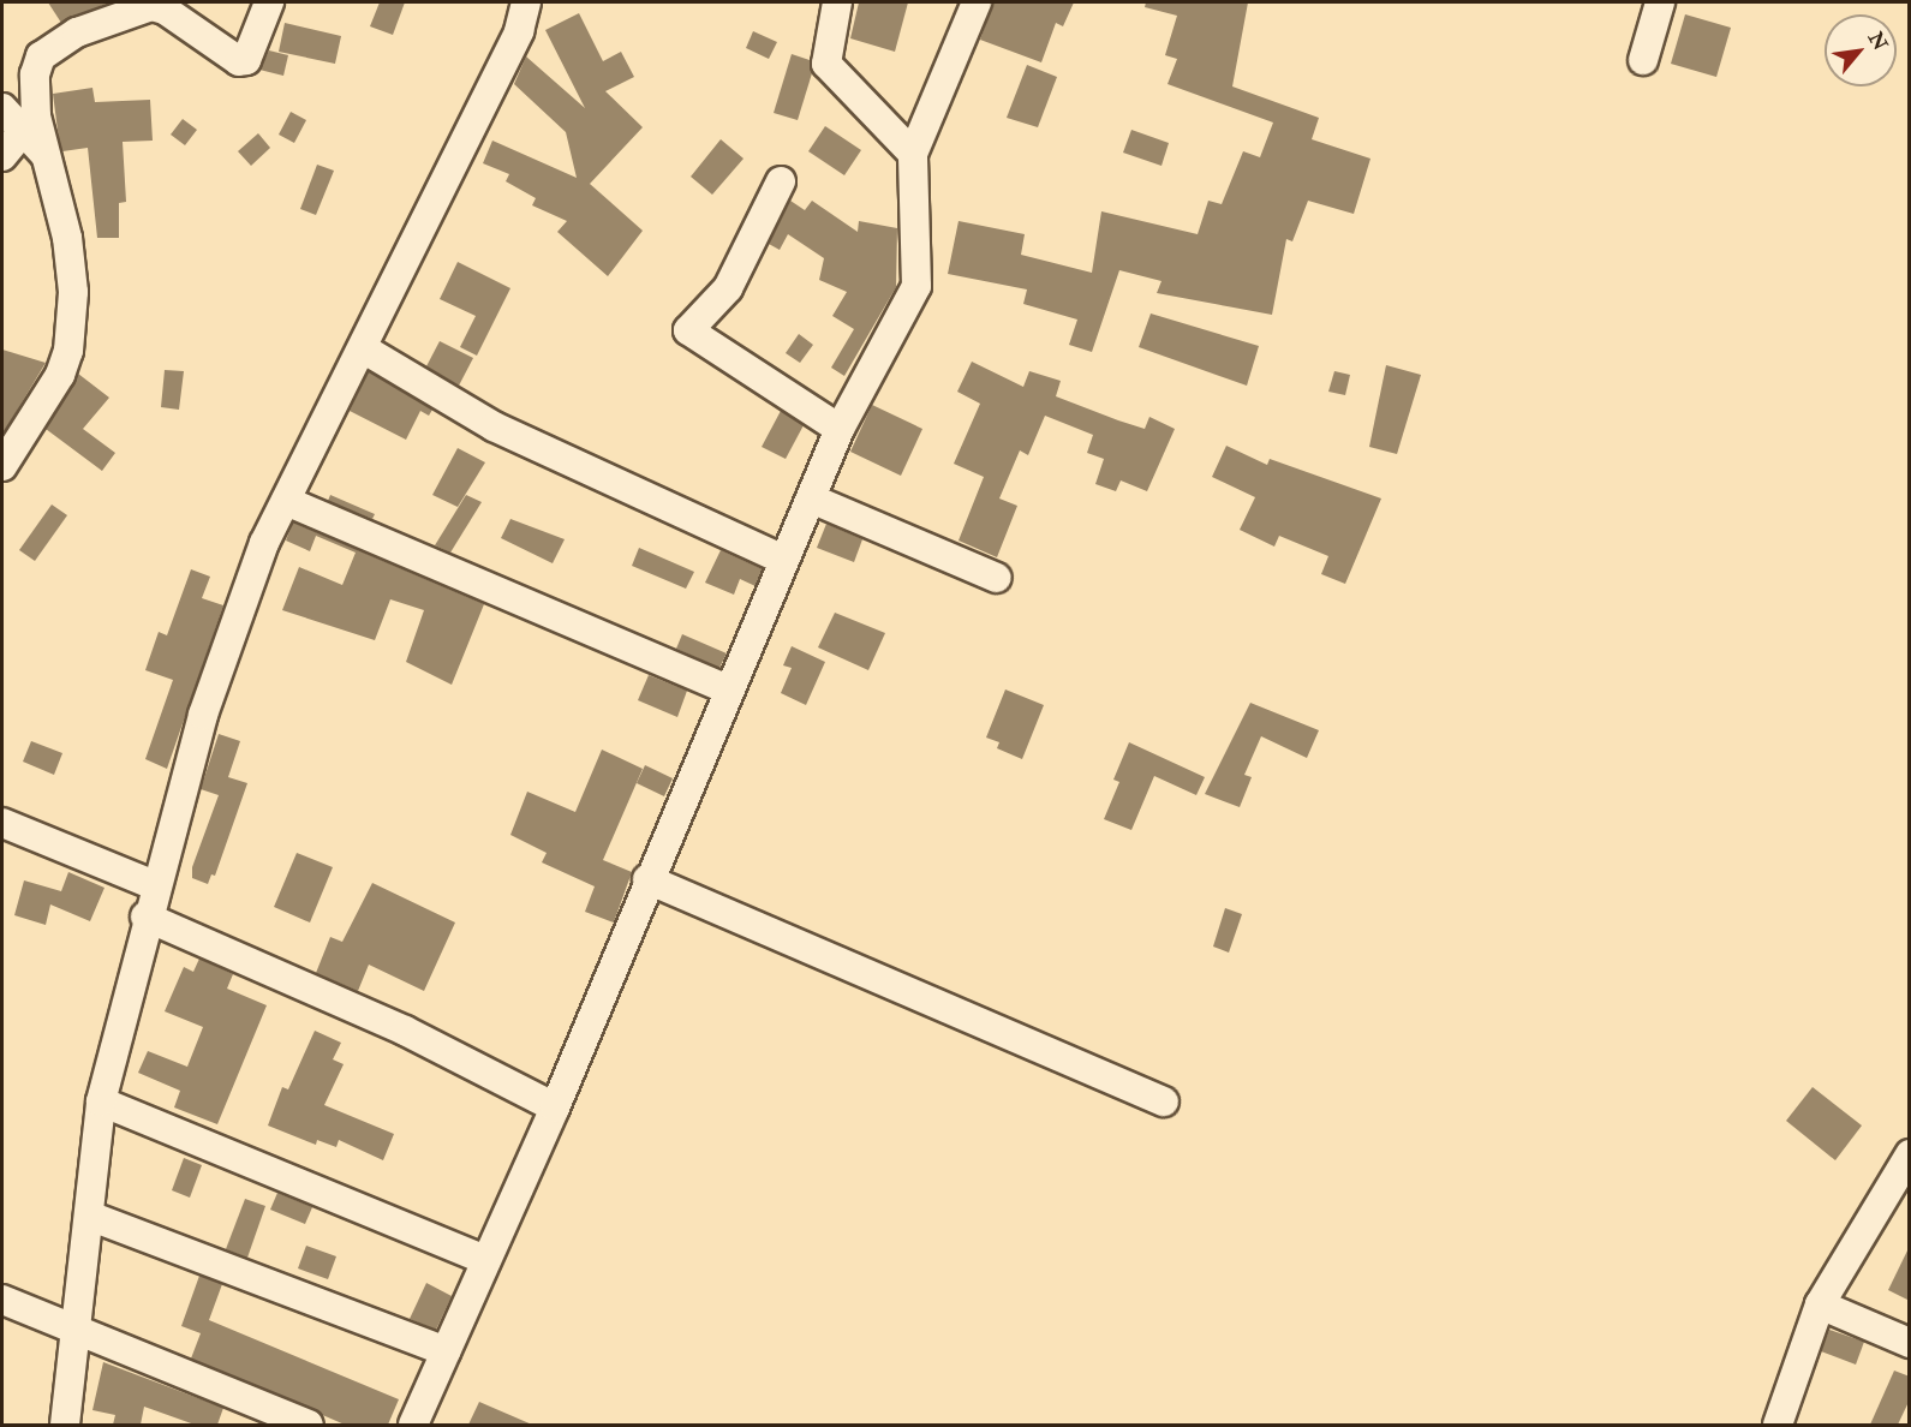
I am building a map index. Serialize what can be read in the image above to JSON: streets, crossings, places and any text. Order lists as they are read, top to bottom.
{
  "north": "top right"
}
